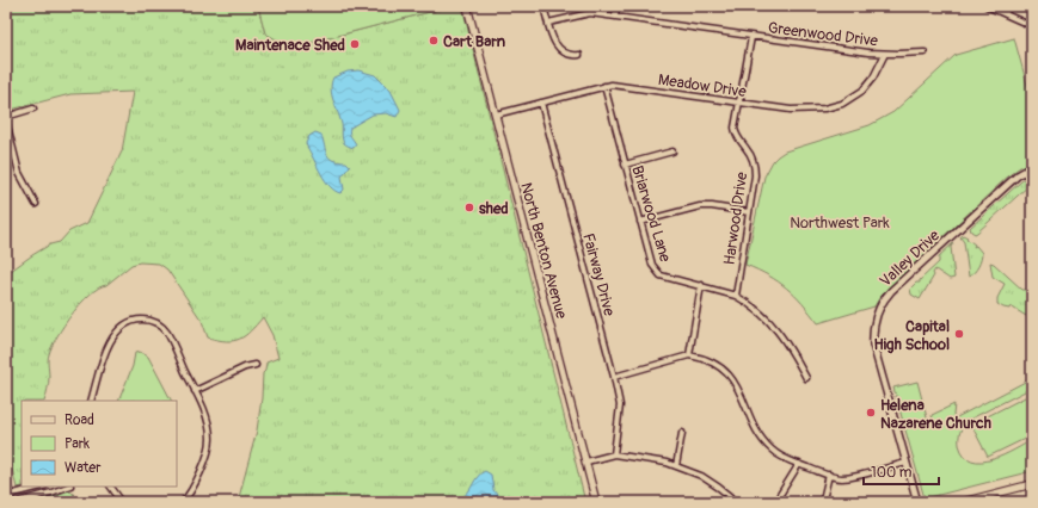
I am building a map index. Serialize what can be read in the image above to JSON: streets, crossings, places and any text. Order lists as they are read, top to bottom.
{
  "streets": {
    "main road": ["North Benton Avenue"],
    "street": [
      "Greenwood Drive",
      "Meadow Drive",
      "Briarwood Lane",
      "Harwood Drive",
      "Valley Drive",
      "Fairway Drive"
    ]
  },
  "crossings": [
    ["Greenwood Drive", "Meadow Drive"],
    ["Greenwood Drive", "Harwood Drive"],
    ["Meadow Drive", "Briarwood Lane"],
    ["Meadow Drive", "Harwood Drive"],
    ["Meadow Drive", "North Benton Avenue"],
    ["Meadow Drive", "Fairway Drive"],
    ["Briarwood Lane", "Harwood Drive"]
  ],
  "parks": ["Northwest Park"],
  "places": [
    "Cart Barn",
    "Maintenace Shed",
    "shed",
    "Capital High School",
    "Helena Nazarene Church"
  ],
  "legend": ["Road", "Park", "Water"],
  "scale_bar": "100 m"
}
